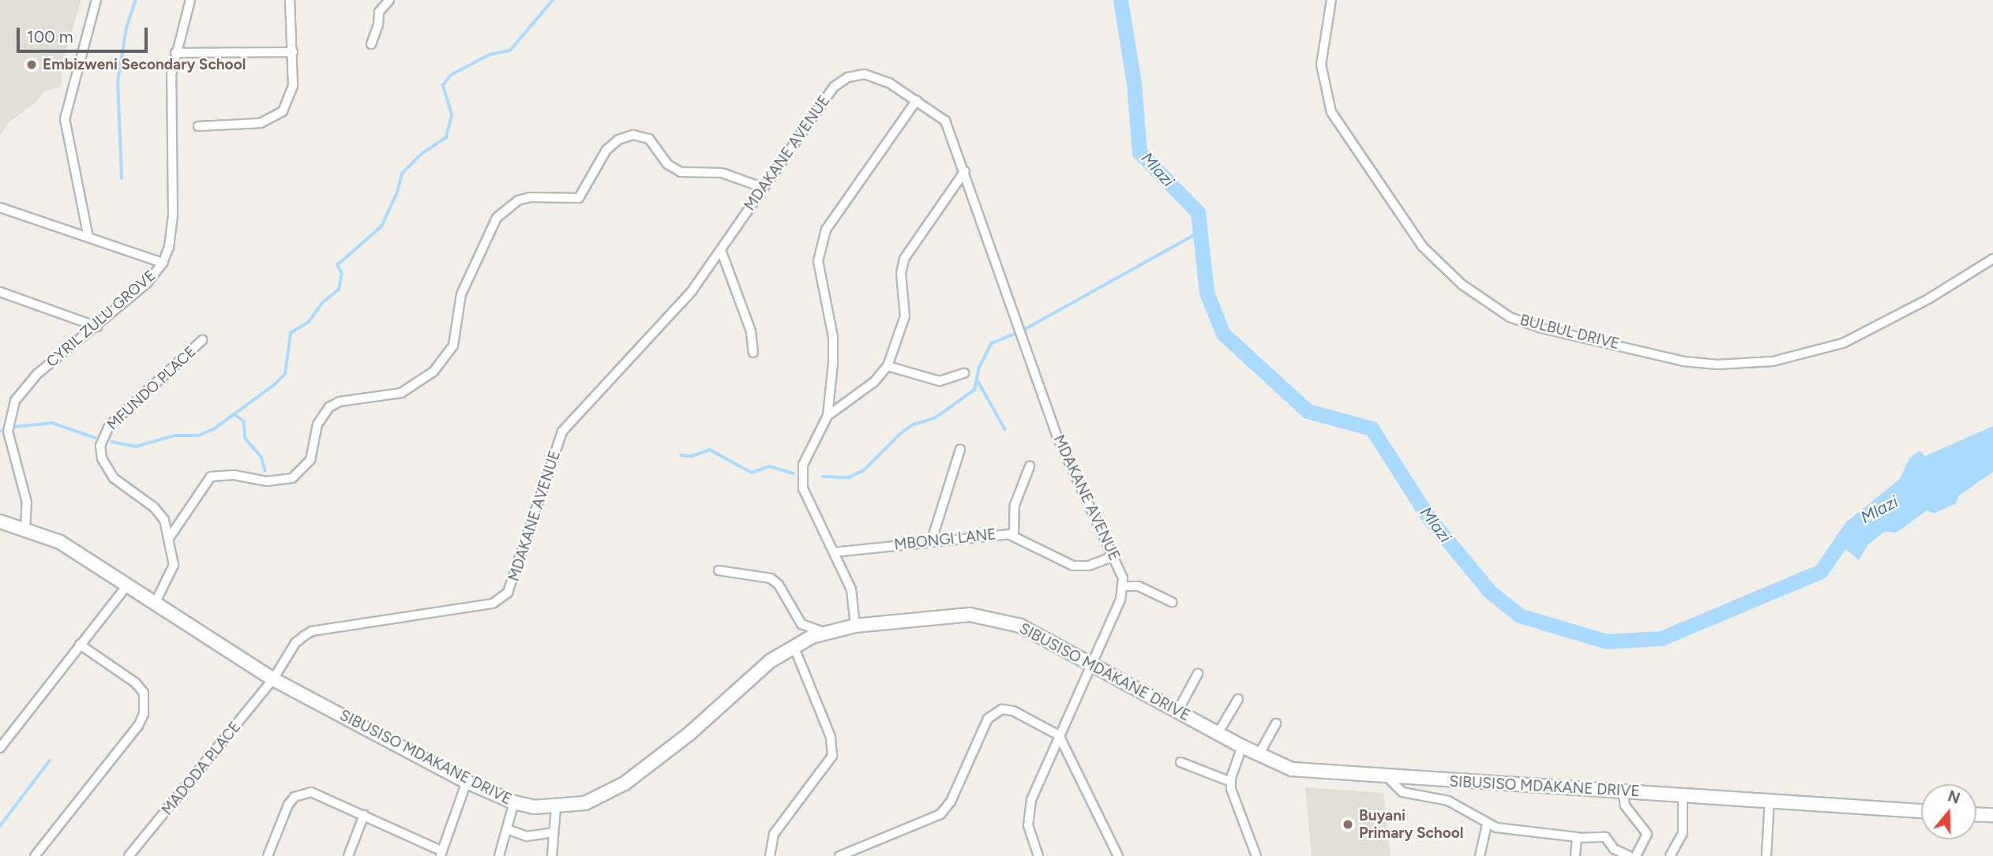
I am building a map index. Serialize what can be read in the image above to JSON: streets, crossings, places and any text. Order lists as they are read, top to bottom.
{
  "streets": {
    "street": [
      "MDAKANE AVENUE",
      "CYRIL ZULU GROVE",
      "BULBUL DRIVE",
      "MFUNDO PLACE",
      "MBONGI LANE",
      "SIBUSISO MDAKANE DRIVE",
      "MADODA PLACE"
    ]
  },
  "crossings": [
    ["MDAKANE AVENUE", "MBONGI LANE"],
    ["MDAKANE AVENUE", "SIBUSISO MDAKANE DRIVE"],
    ["MDAKANE AVENUE", "MADODA PLACE"],
    ["CYRIL ZULU GROVE", "SIBUSISO MDAKANE DRIVE"],
    ["MFUNDO PLACE", "SIBUSISO MDAKANE DRIVE"],
    ["SIBUSISO MDAKANE DRIVE", "MADODA PLACE"]
  ],
  "water": ["Mlazi"],
  "places": ["Embizweni Secondary School", "Buyani Primary School"],
  "scale_bar": "100 m",
  "north": "top"
}
